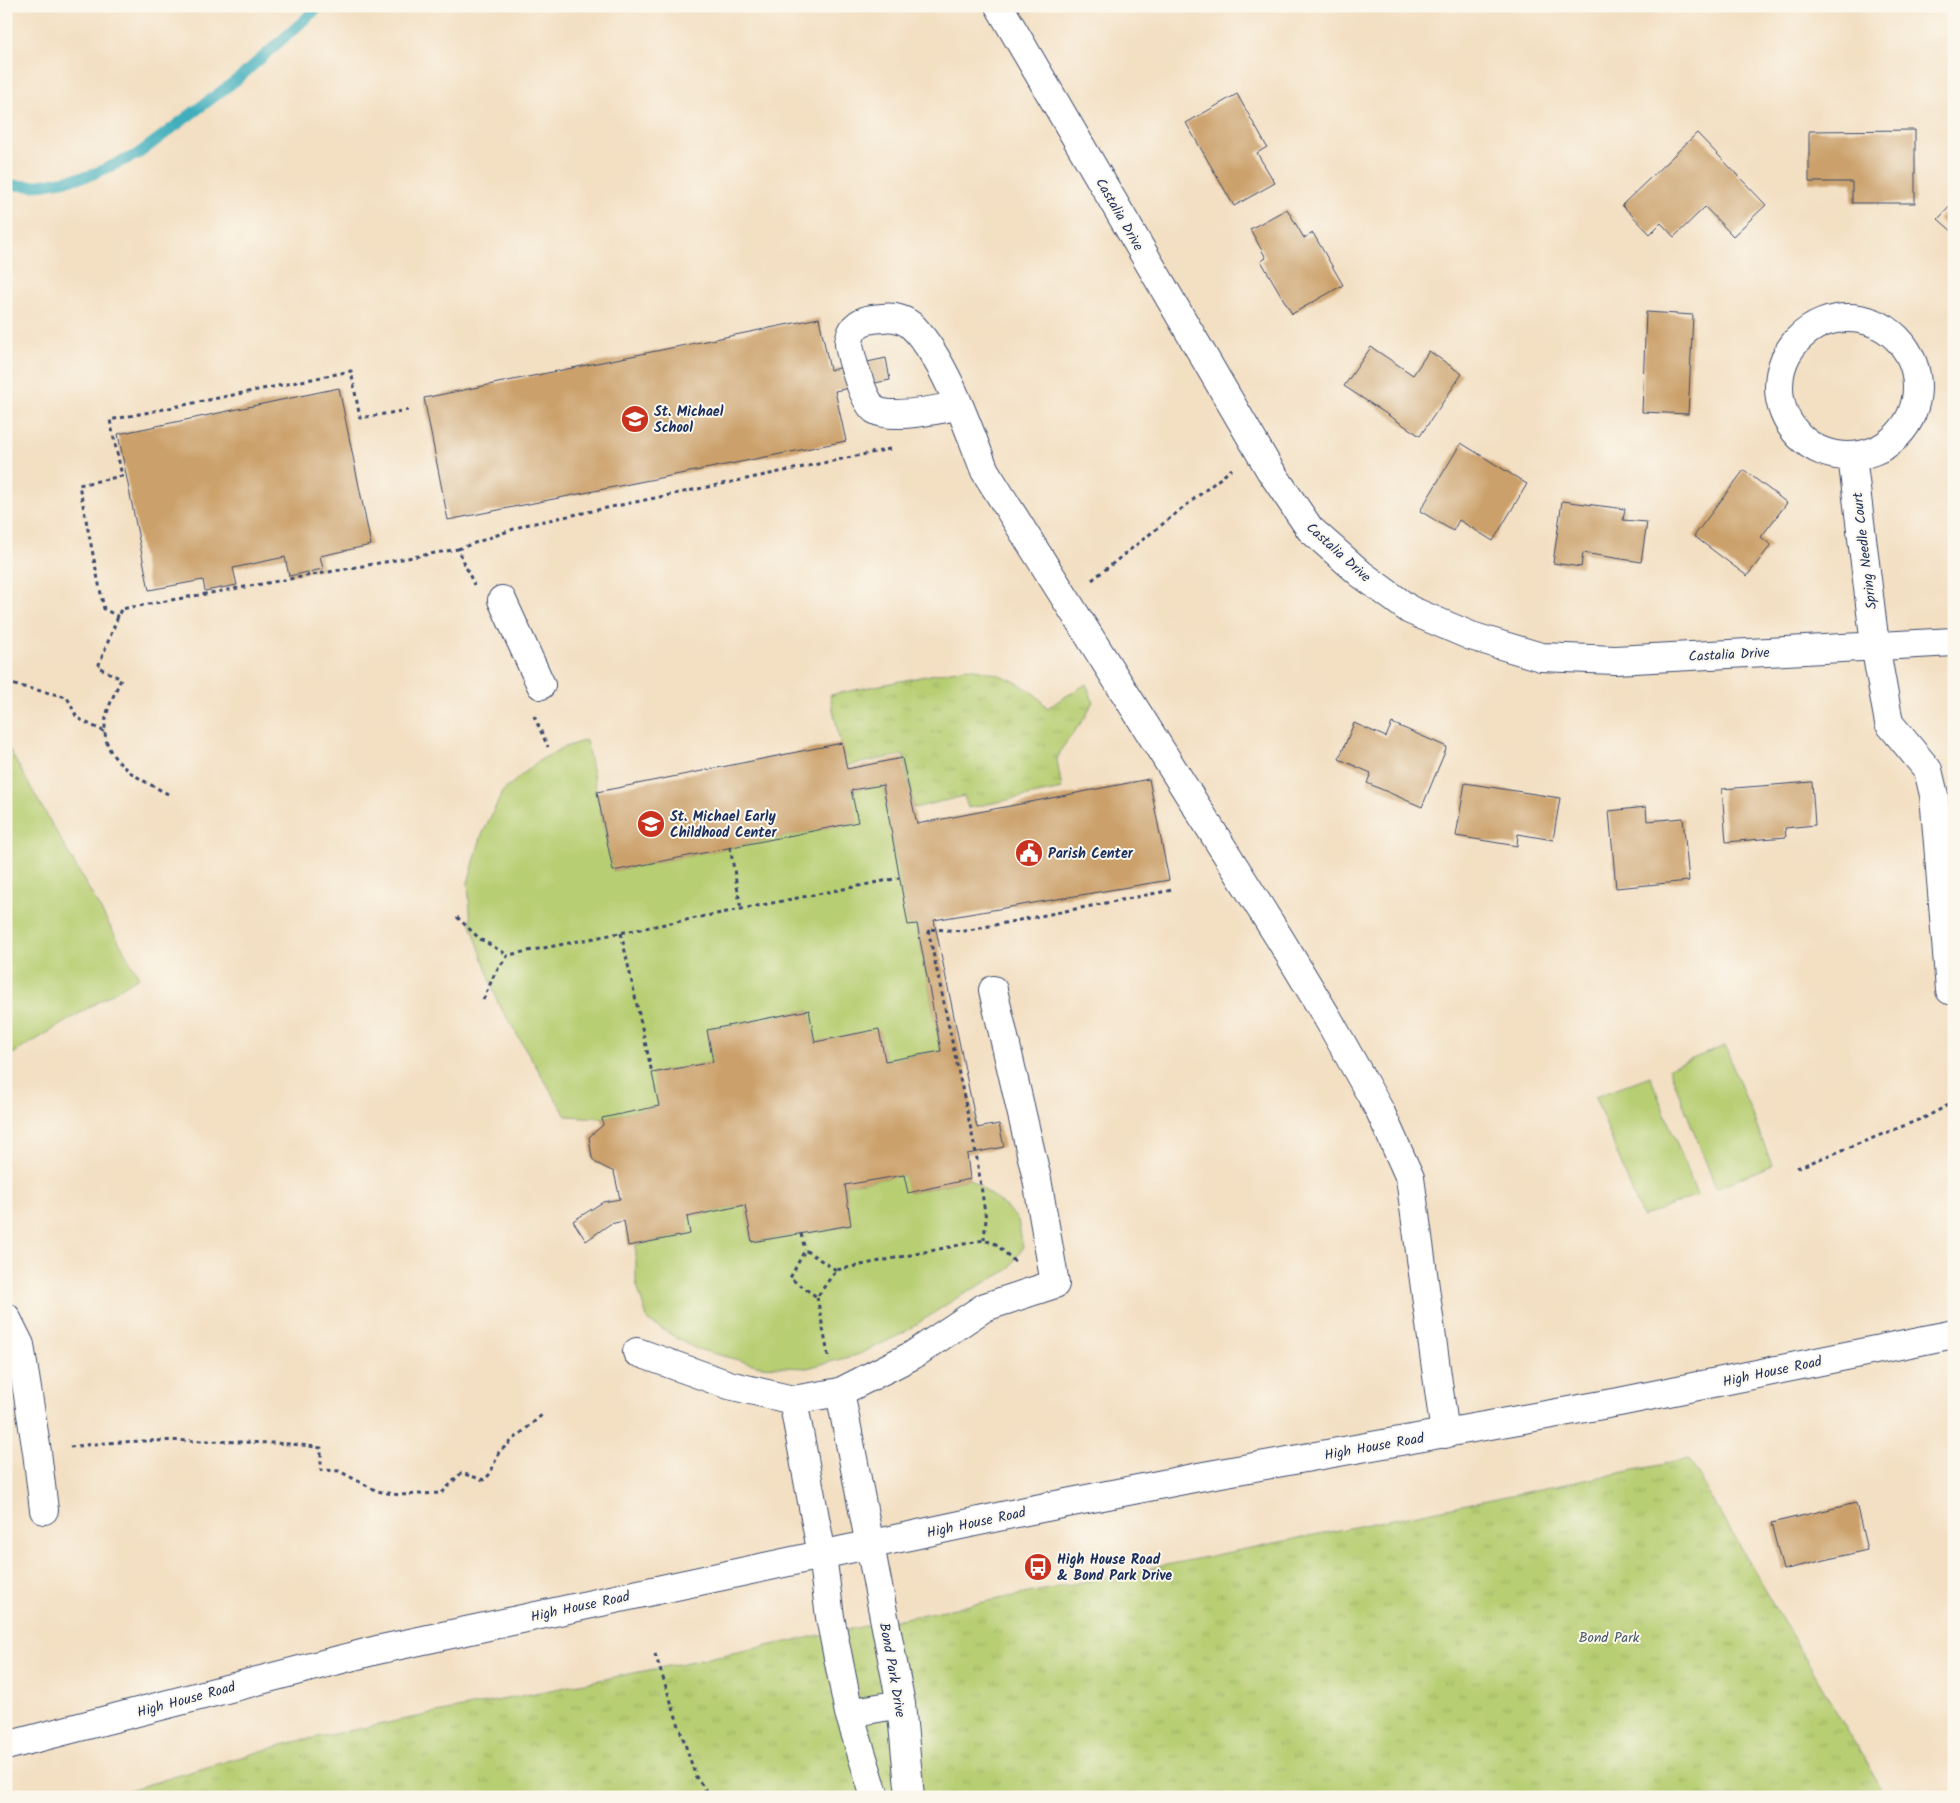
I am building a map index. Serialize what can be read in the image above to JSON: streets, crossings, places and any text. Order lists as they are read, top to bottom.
{
  "streets": {
    "street": [
      "Castalia Drive",
      "Spring Needle Court",
      "High House Road",
      "Bond Park Drive"
    ]
  },
  "crossings": [
    ["Castalia Drive", "Spring Needle Court"],
    ["High House Road", "Bond Park Drive"]
  ],
  "parks": ["Bond Park"],
  "places": {
    "school or university": ["St. Michael School", "St. Michael Early Childhood Center"],
    "public building": ["Parish Center"],
    "bus stop": ["High House Road & Bond Park Drive"]
  }
}
